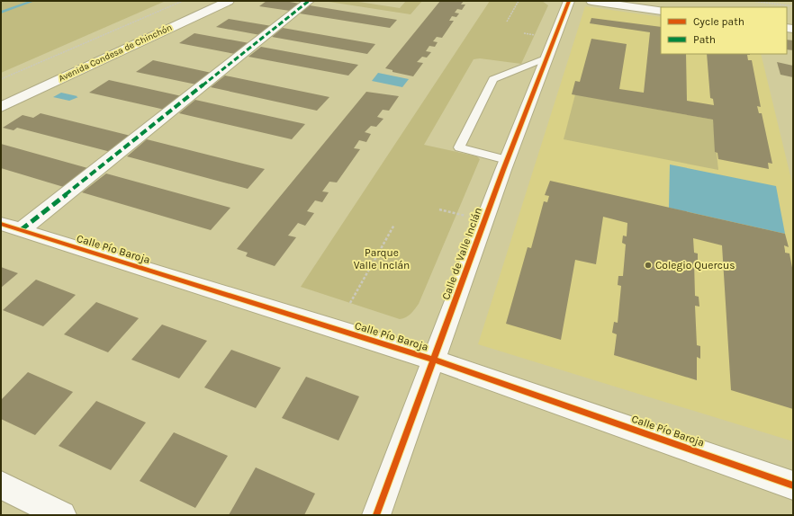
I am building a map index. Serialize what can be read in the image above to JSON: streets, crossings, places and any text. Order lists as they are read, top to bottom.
{
  "streets": {
    "street": ["Avenida Condesa de Chinchón", "Calle Pío Baroja", "Calle de Valle Inclán"]
  },
  "crossings": [
    ["Calle Pío Baroja", "Calle de Valle Inclán"]
  ],
  "parks": ["Parque Valle Inclán"],
  "places": ["Colegio Quercus"],
  "legend": ["Cycle path", "Path"]
}
